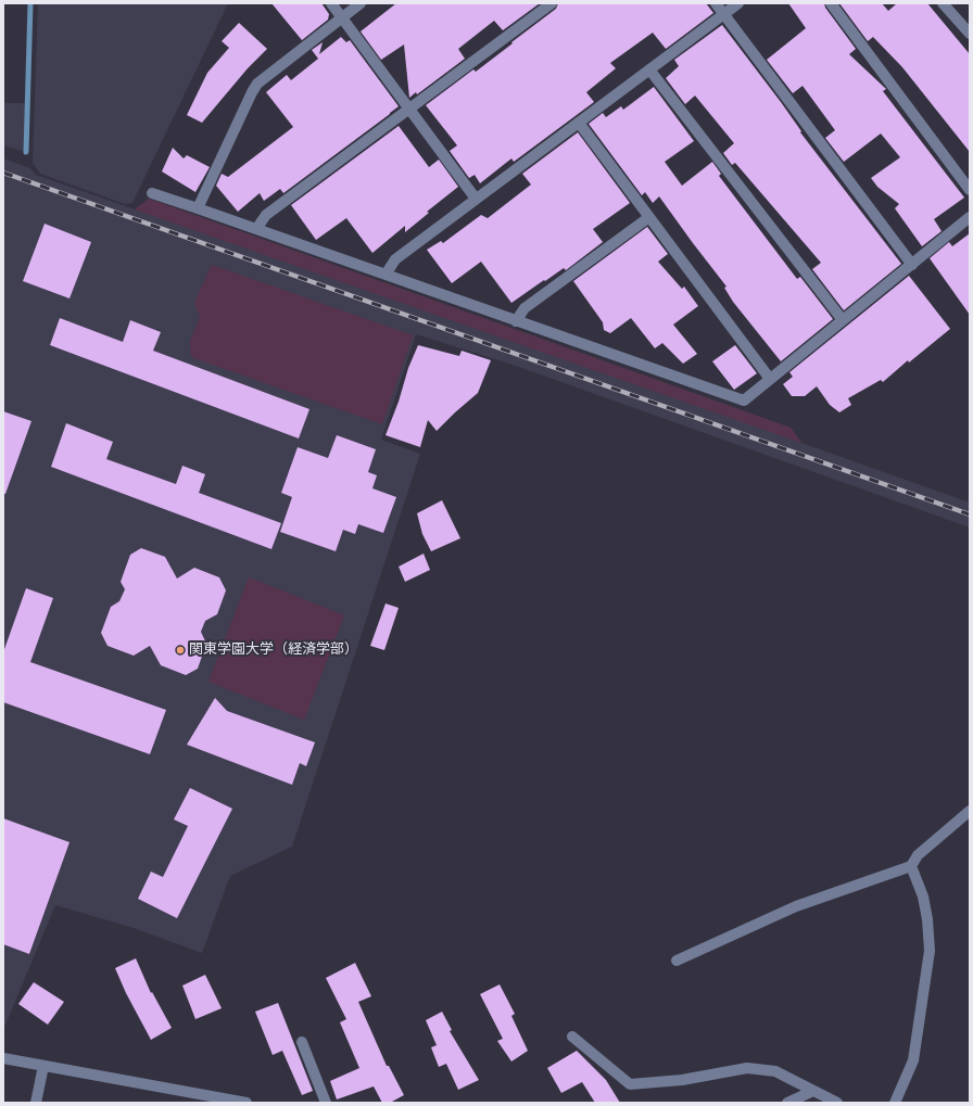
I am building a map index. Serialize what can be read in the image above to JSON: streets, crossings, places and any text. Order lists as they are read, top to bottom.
{
  "places": ["関東学園大学（経済学部）"]
}
